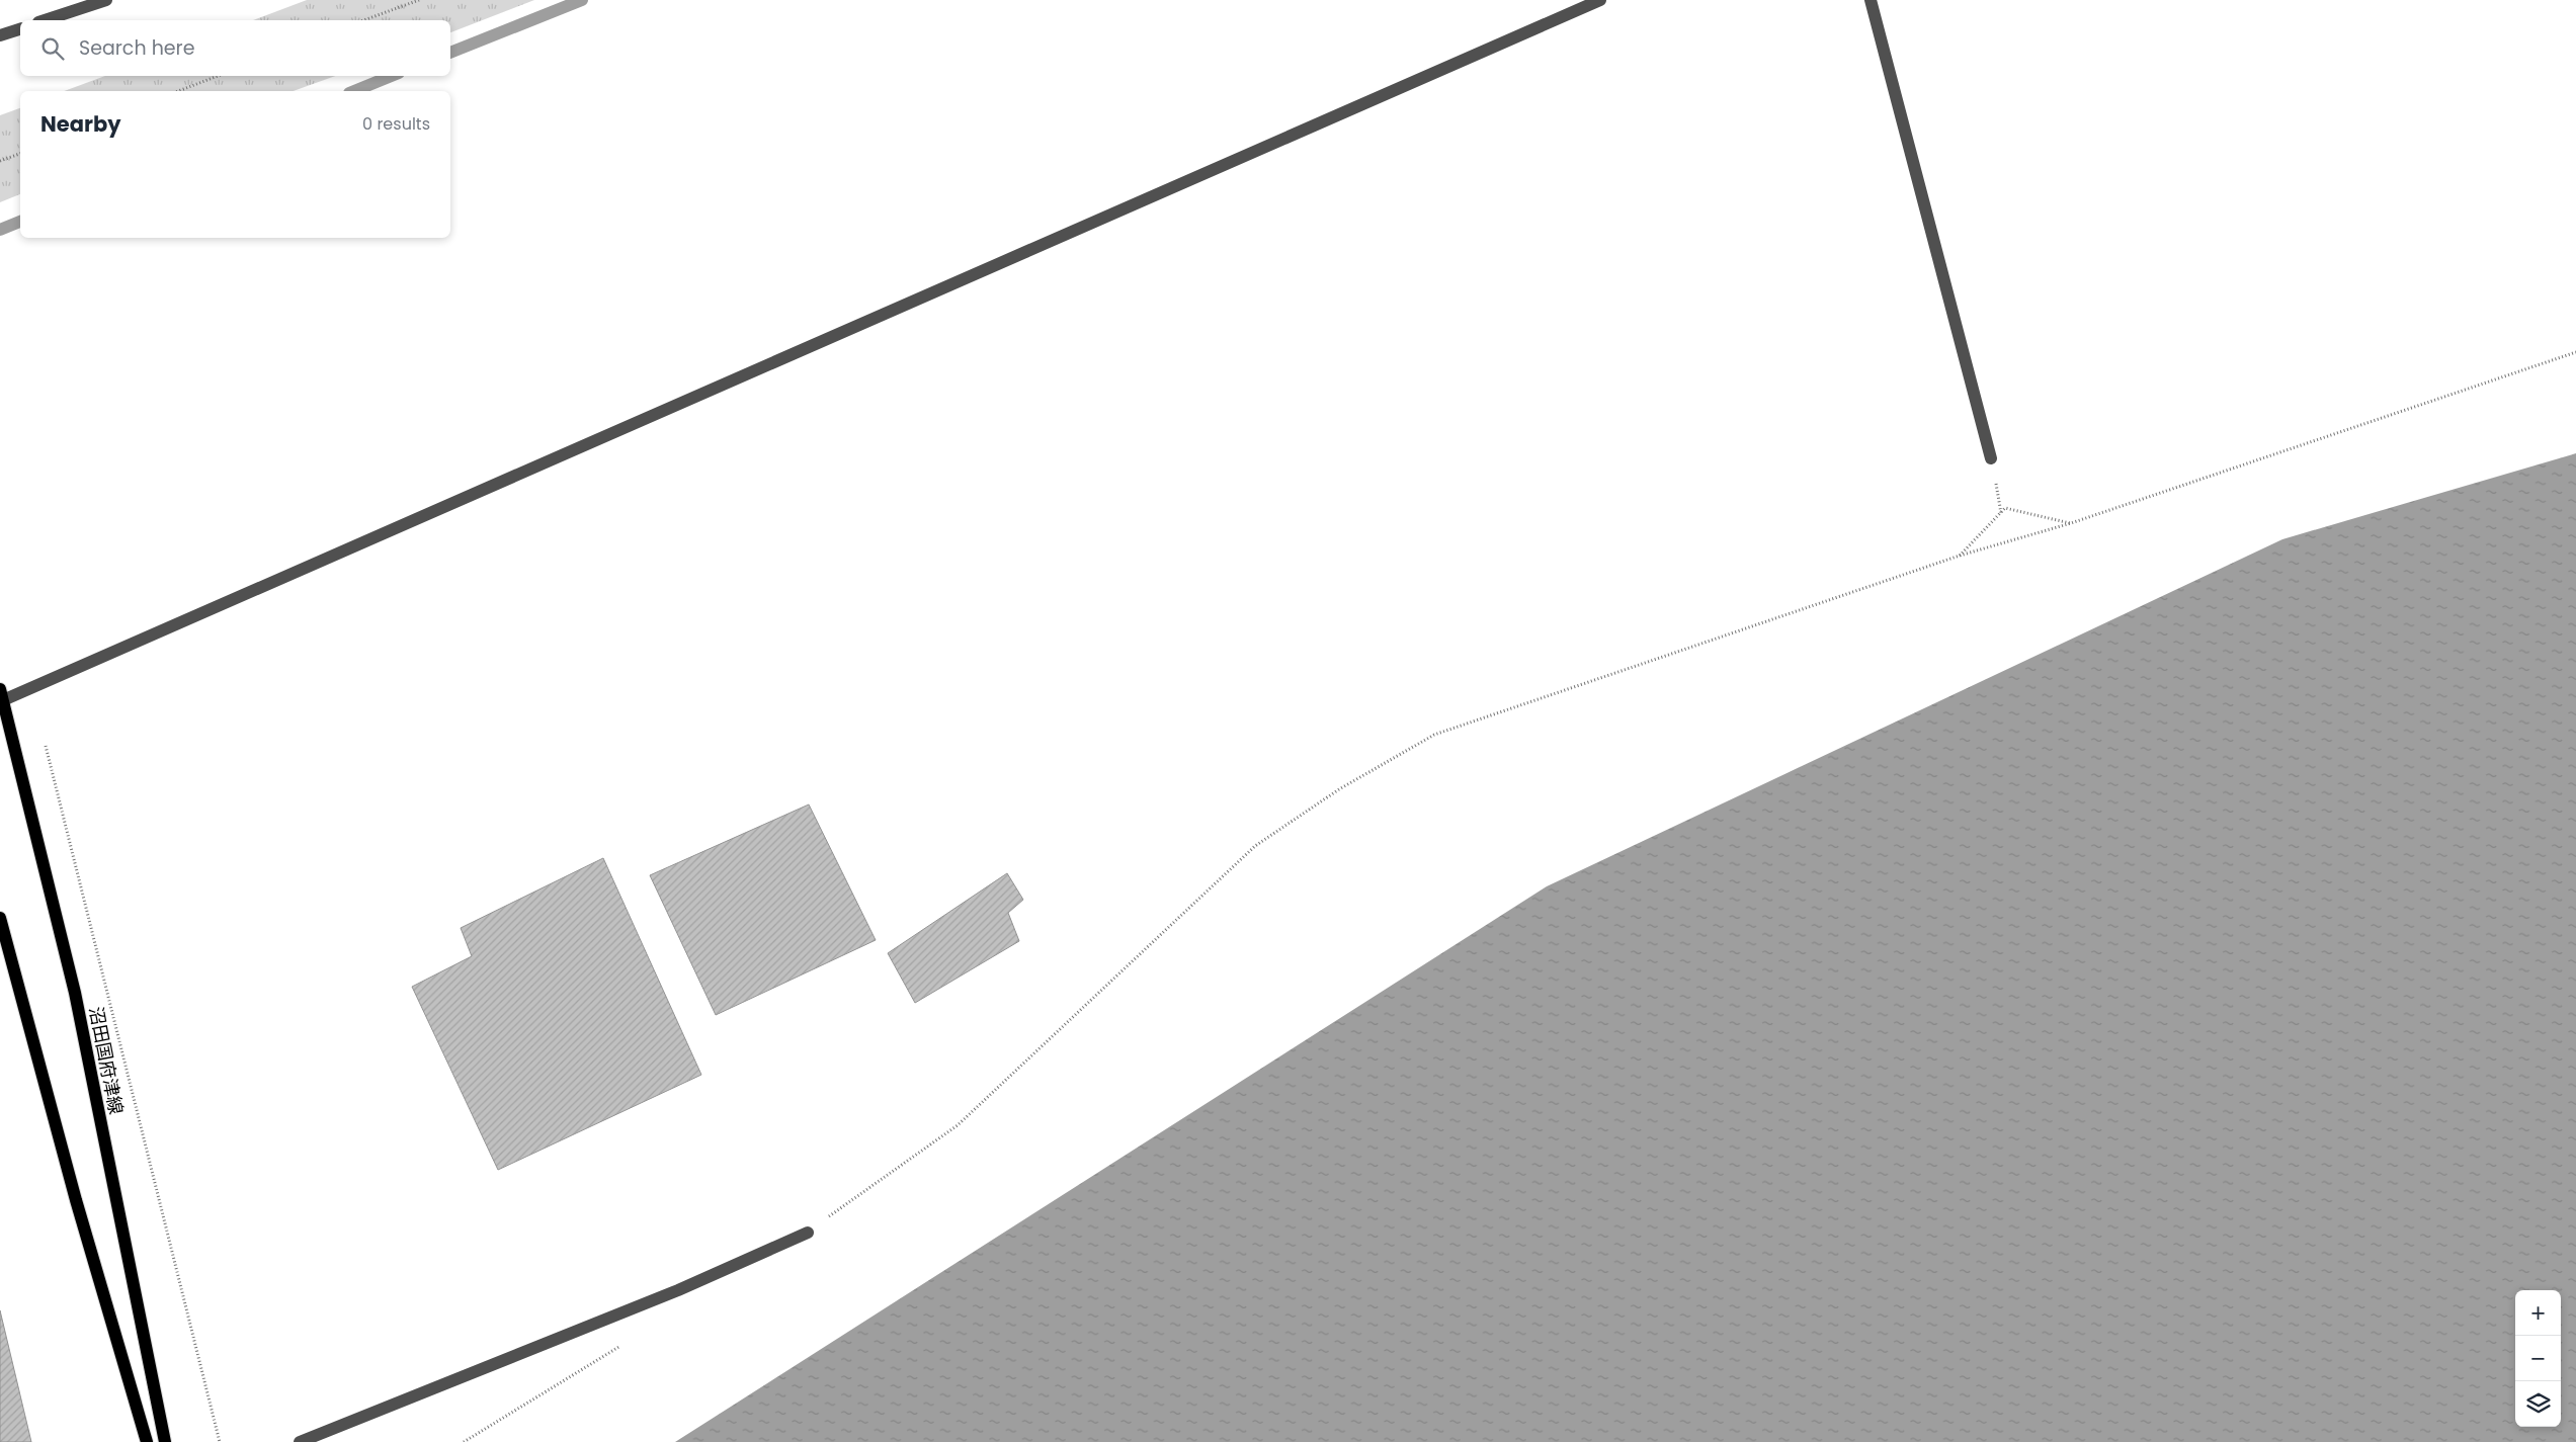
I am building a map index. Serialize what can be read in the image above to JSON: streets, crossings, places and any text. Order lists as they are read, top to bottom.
{
  "streets": {
    "main road": ["沼田国府津線"]
  },
  "page": {
    "search": "Search here",
    "heading": ["Nearby", "0 results"],
    "map_buttons": ["+", "−"]
  }
}
